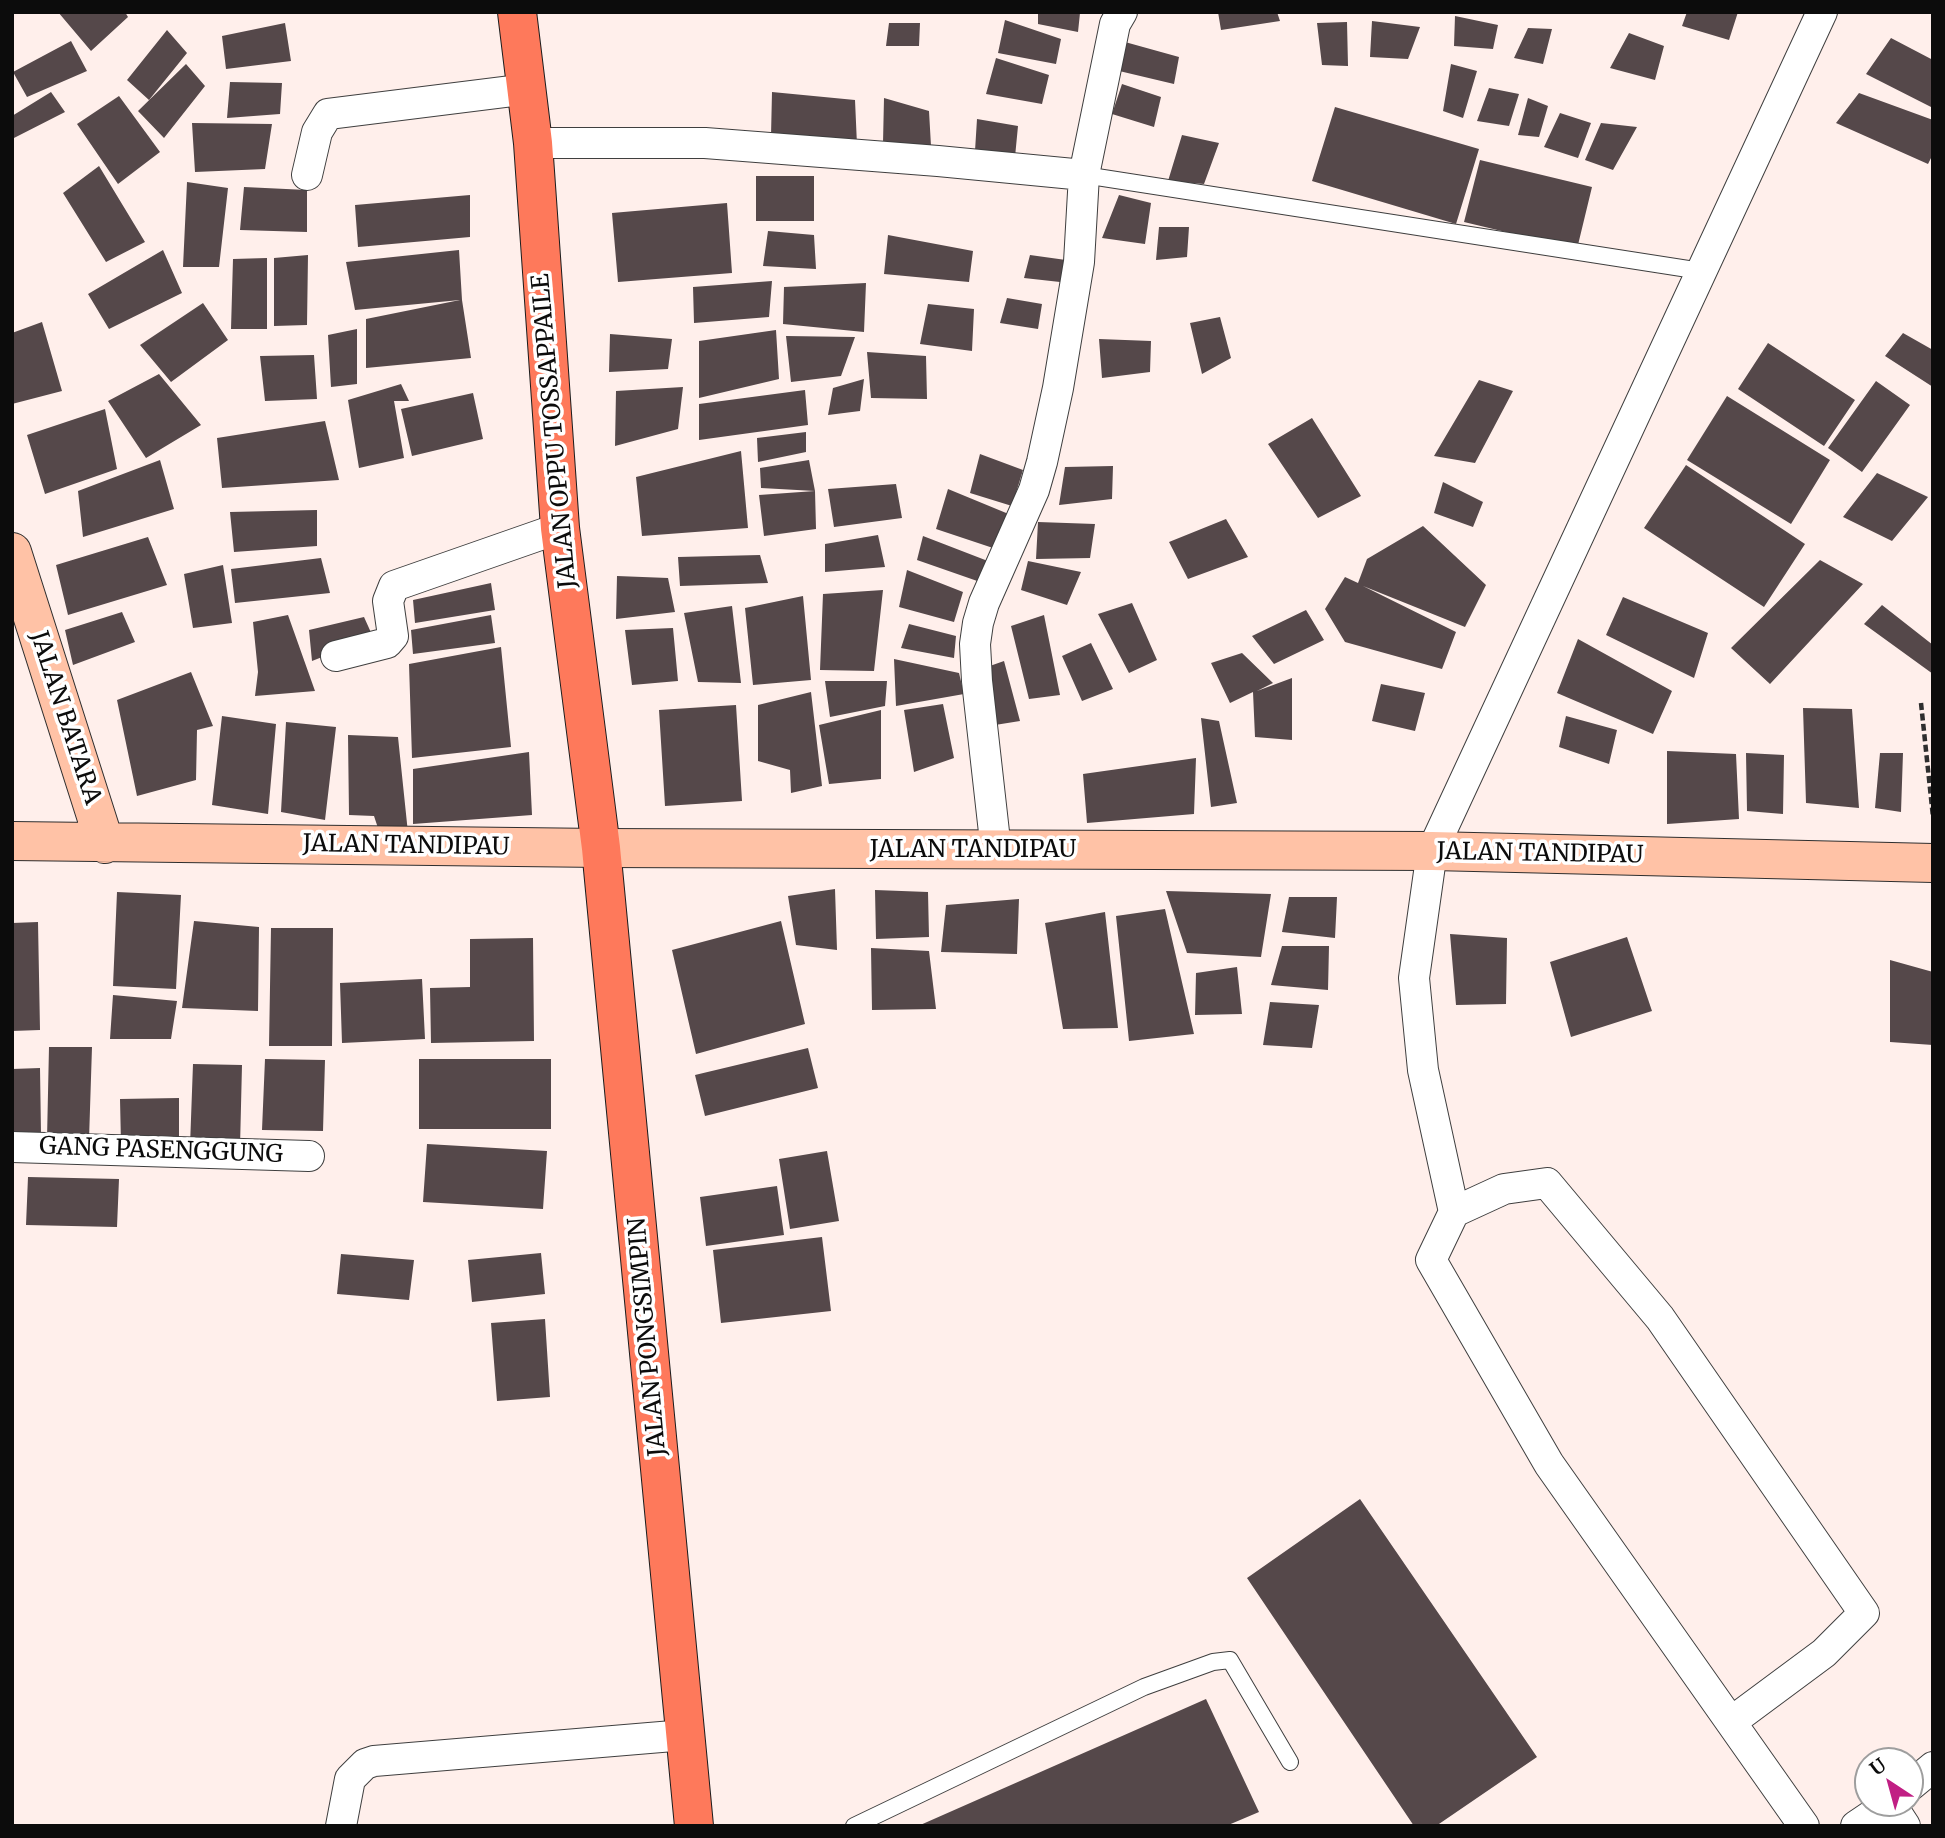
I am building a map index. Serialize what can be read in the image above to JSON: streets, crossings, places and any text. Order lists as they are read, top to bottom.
{
  "streets": {
    "main road": ["JALAN OPPU TOSSAPPAILE", "JALAN PONGSIMPIN"],
    "street": ["JALAN BATARA", "JALAN TANDIPAU", "GANG PASENGGUNG"]
  },
  "crossings": [
    ["JALAN OPPU TOSSAPPAILE", "JALAN TANDIPAU"],
    ["JALAN OPPU TOSSAPPAILE", "JALAN PONGSIMPIN"],
    ["JALAN BATARA", "JALAN TANDIPAU"],
    ["JALAN TANDIPAU", "JALAN PONGSIMPIN"]
  ],
  "north": "top left"
}
